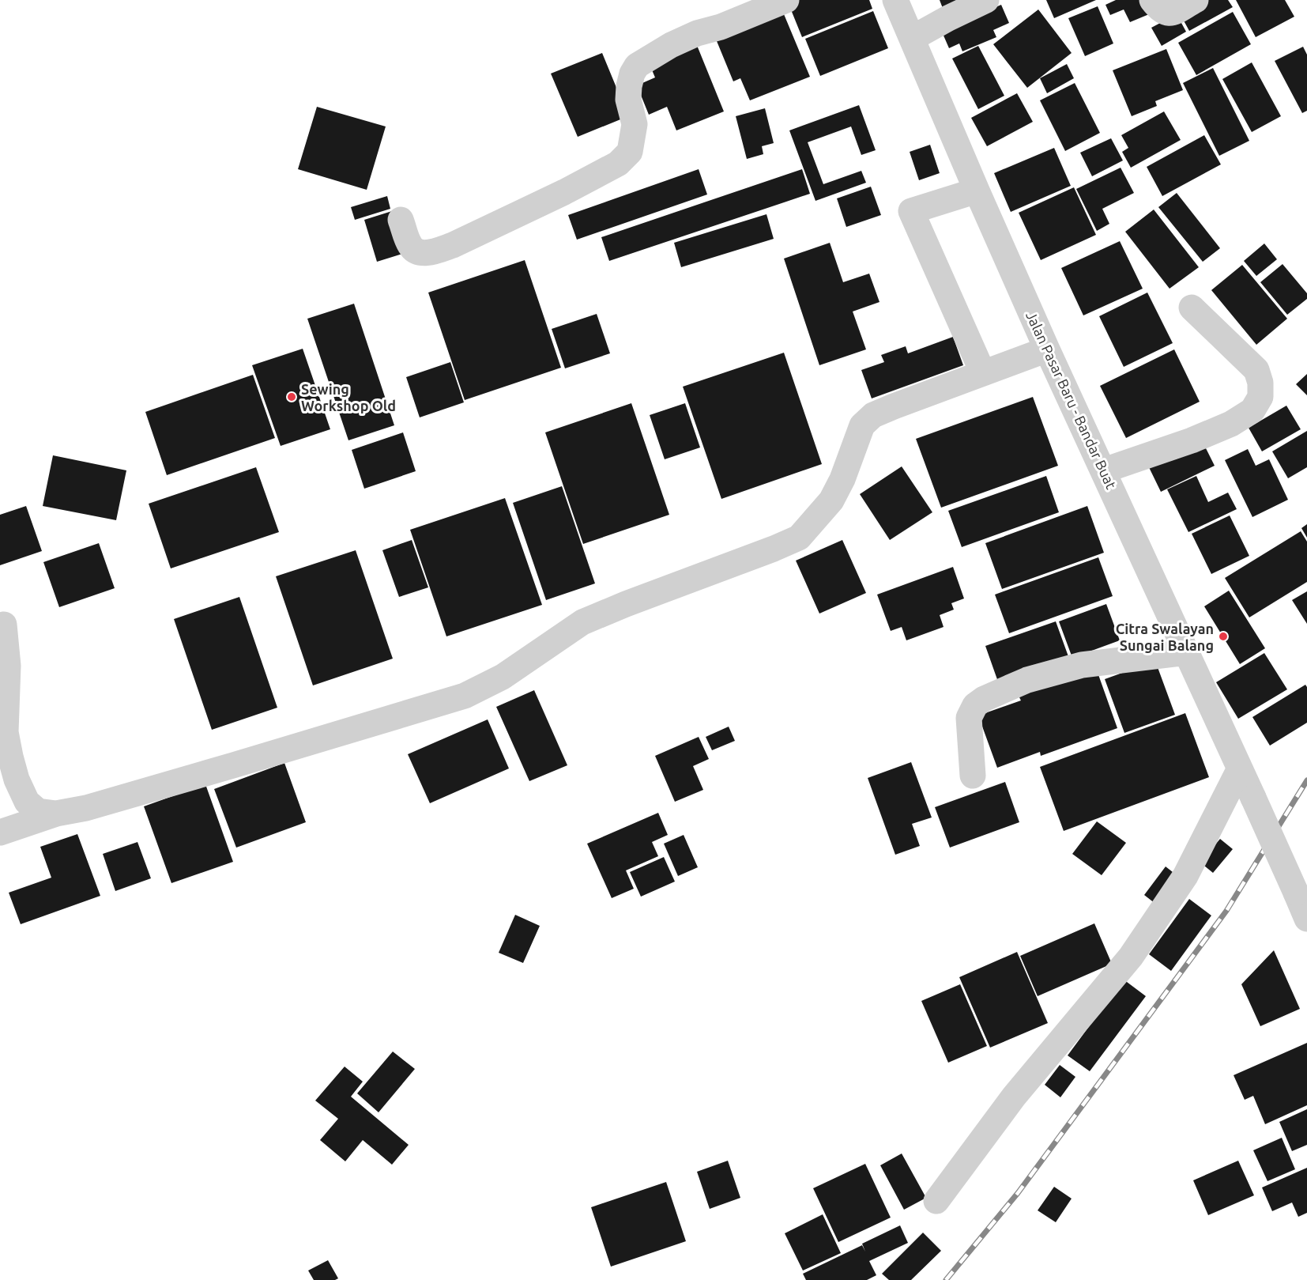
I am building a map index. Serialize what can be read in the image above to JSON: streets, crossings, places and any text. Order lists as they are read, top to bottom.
{
  "streets": {
    "street": ["Jalan Pasar Baru - Bandar Buat"]
  },
  "places": ["Sewing Workshop Old", "Citra Swalayan Sungai Balang"]
}
